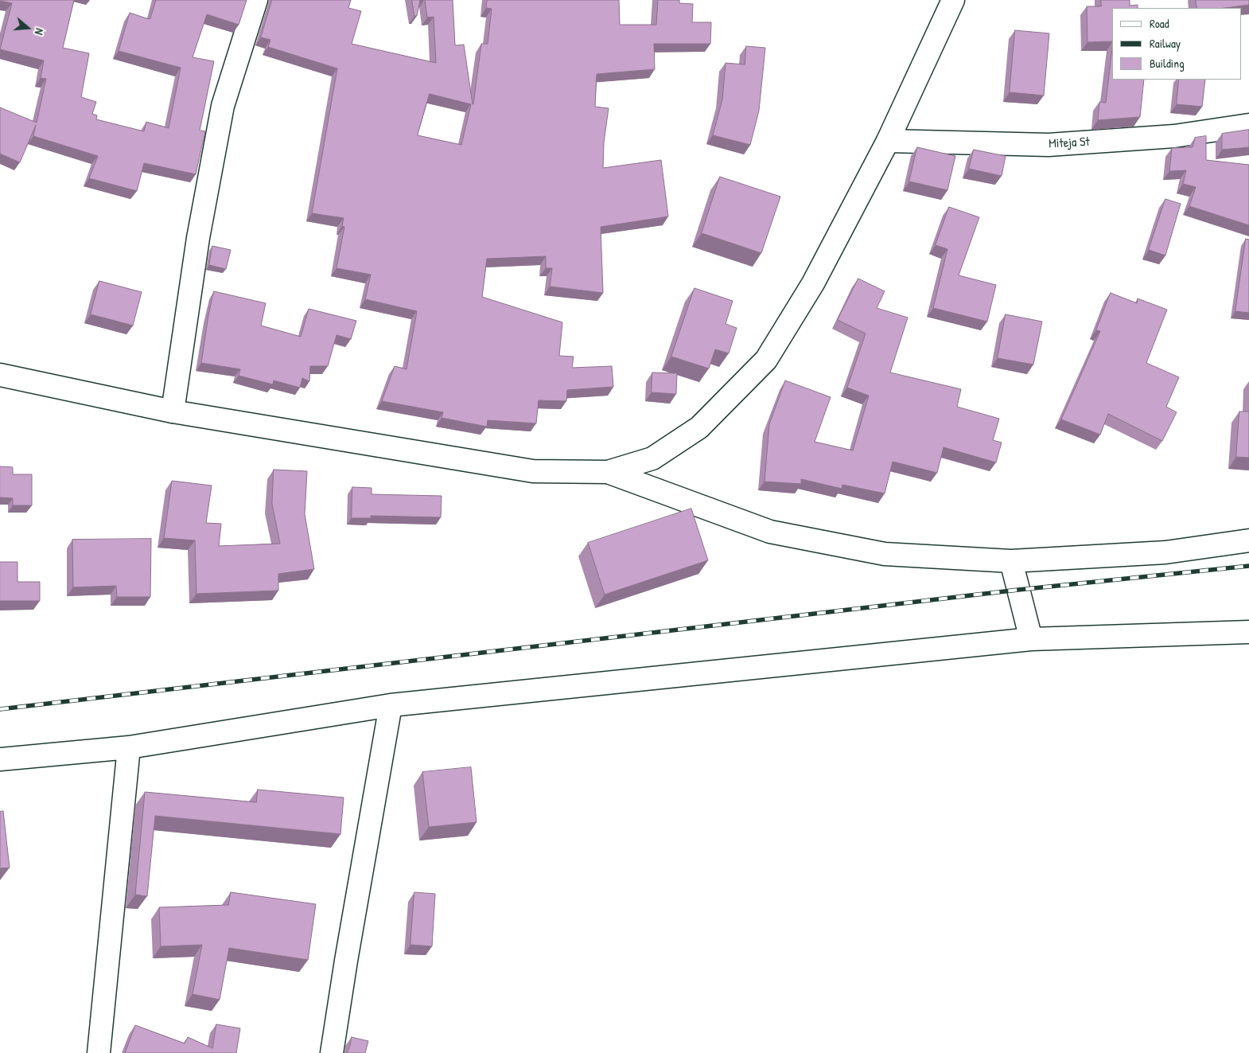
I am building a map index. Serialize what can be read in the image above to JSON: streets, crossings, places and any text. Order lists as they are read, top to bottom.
{
  "streets": {
    "street": ["Miteja St"]
  },
  "legend": ["Road", "Railway", "Building"],
  "north": "right"
}
